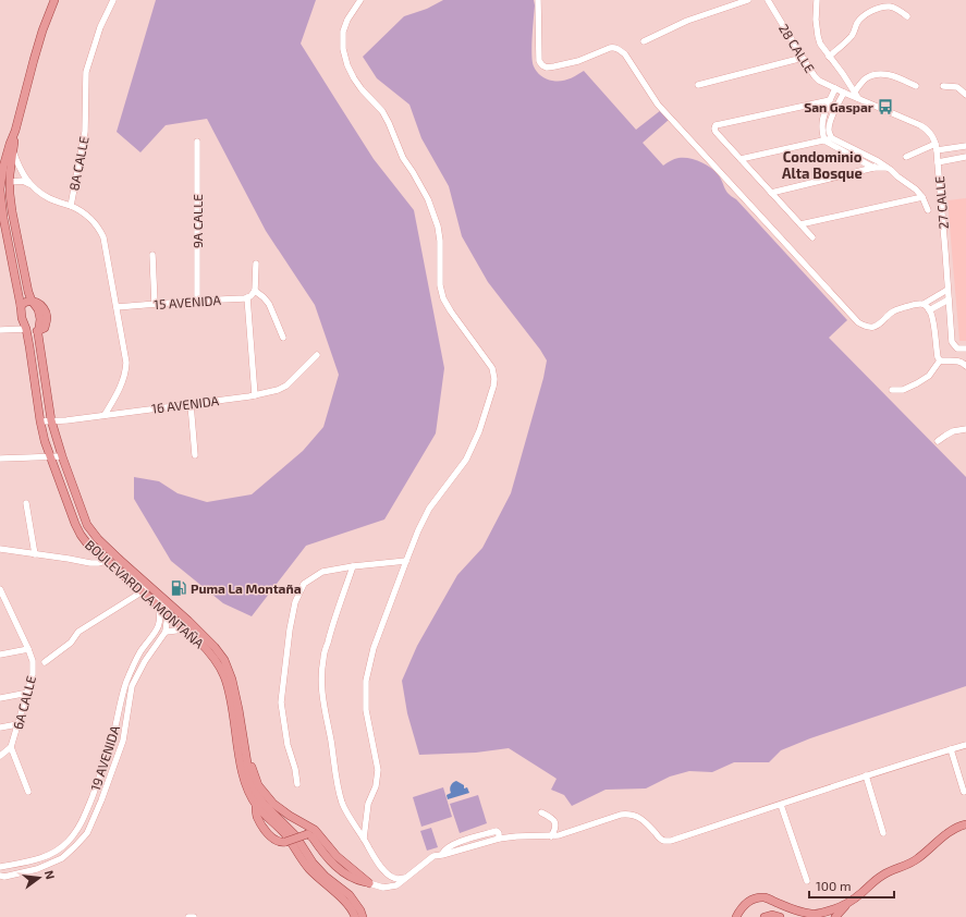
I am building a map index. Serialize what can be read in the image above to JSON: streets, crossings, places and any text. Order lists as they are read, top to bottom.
{
  "streets": {
    "main road": ["BOULEVARD LA MONTAÑA"],
    "street": [
      "28 CALLE",
      "8A CALLE",
      "27 CALLE",
      "9A CALLE",
      "15 AVENIDA",
      "16 AVENIDA",
      "6A CALLE",
      "19 AVENIDA"
    ]
  },
  "crossings": [
    ["8A CALLE", "15 AVENIDA"],
    ["8A CALLE", "16 AVENIDA"],
    ["9A CALLE", "15 AVENIDA"],
    ["16 AVENIDA", "BOULEVARD LA MONTAÑA"],
    ["BOULEVARD LA MONTAÑA", "19 AVENIDA"]
  ],
  "districts": ["Condominio Alta Bosque"],
  "places": {
    "bus stop": ["San Gaspar"],
    "fuel station": ["Puma La Montaña"]
  },
  "scale_bar": "100 m",
  "north": "right"
}
